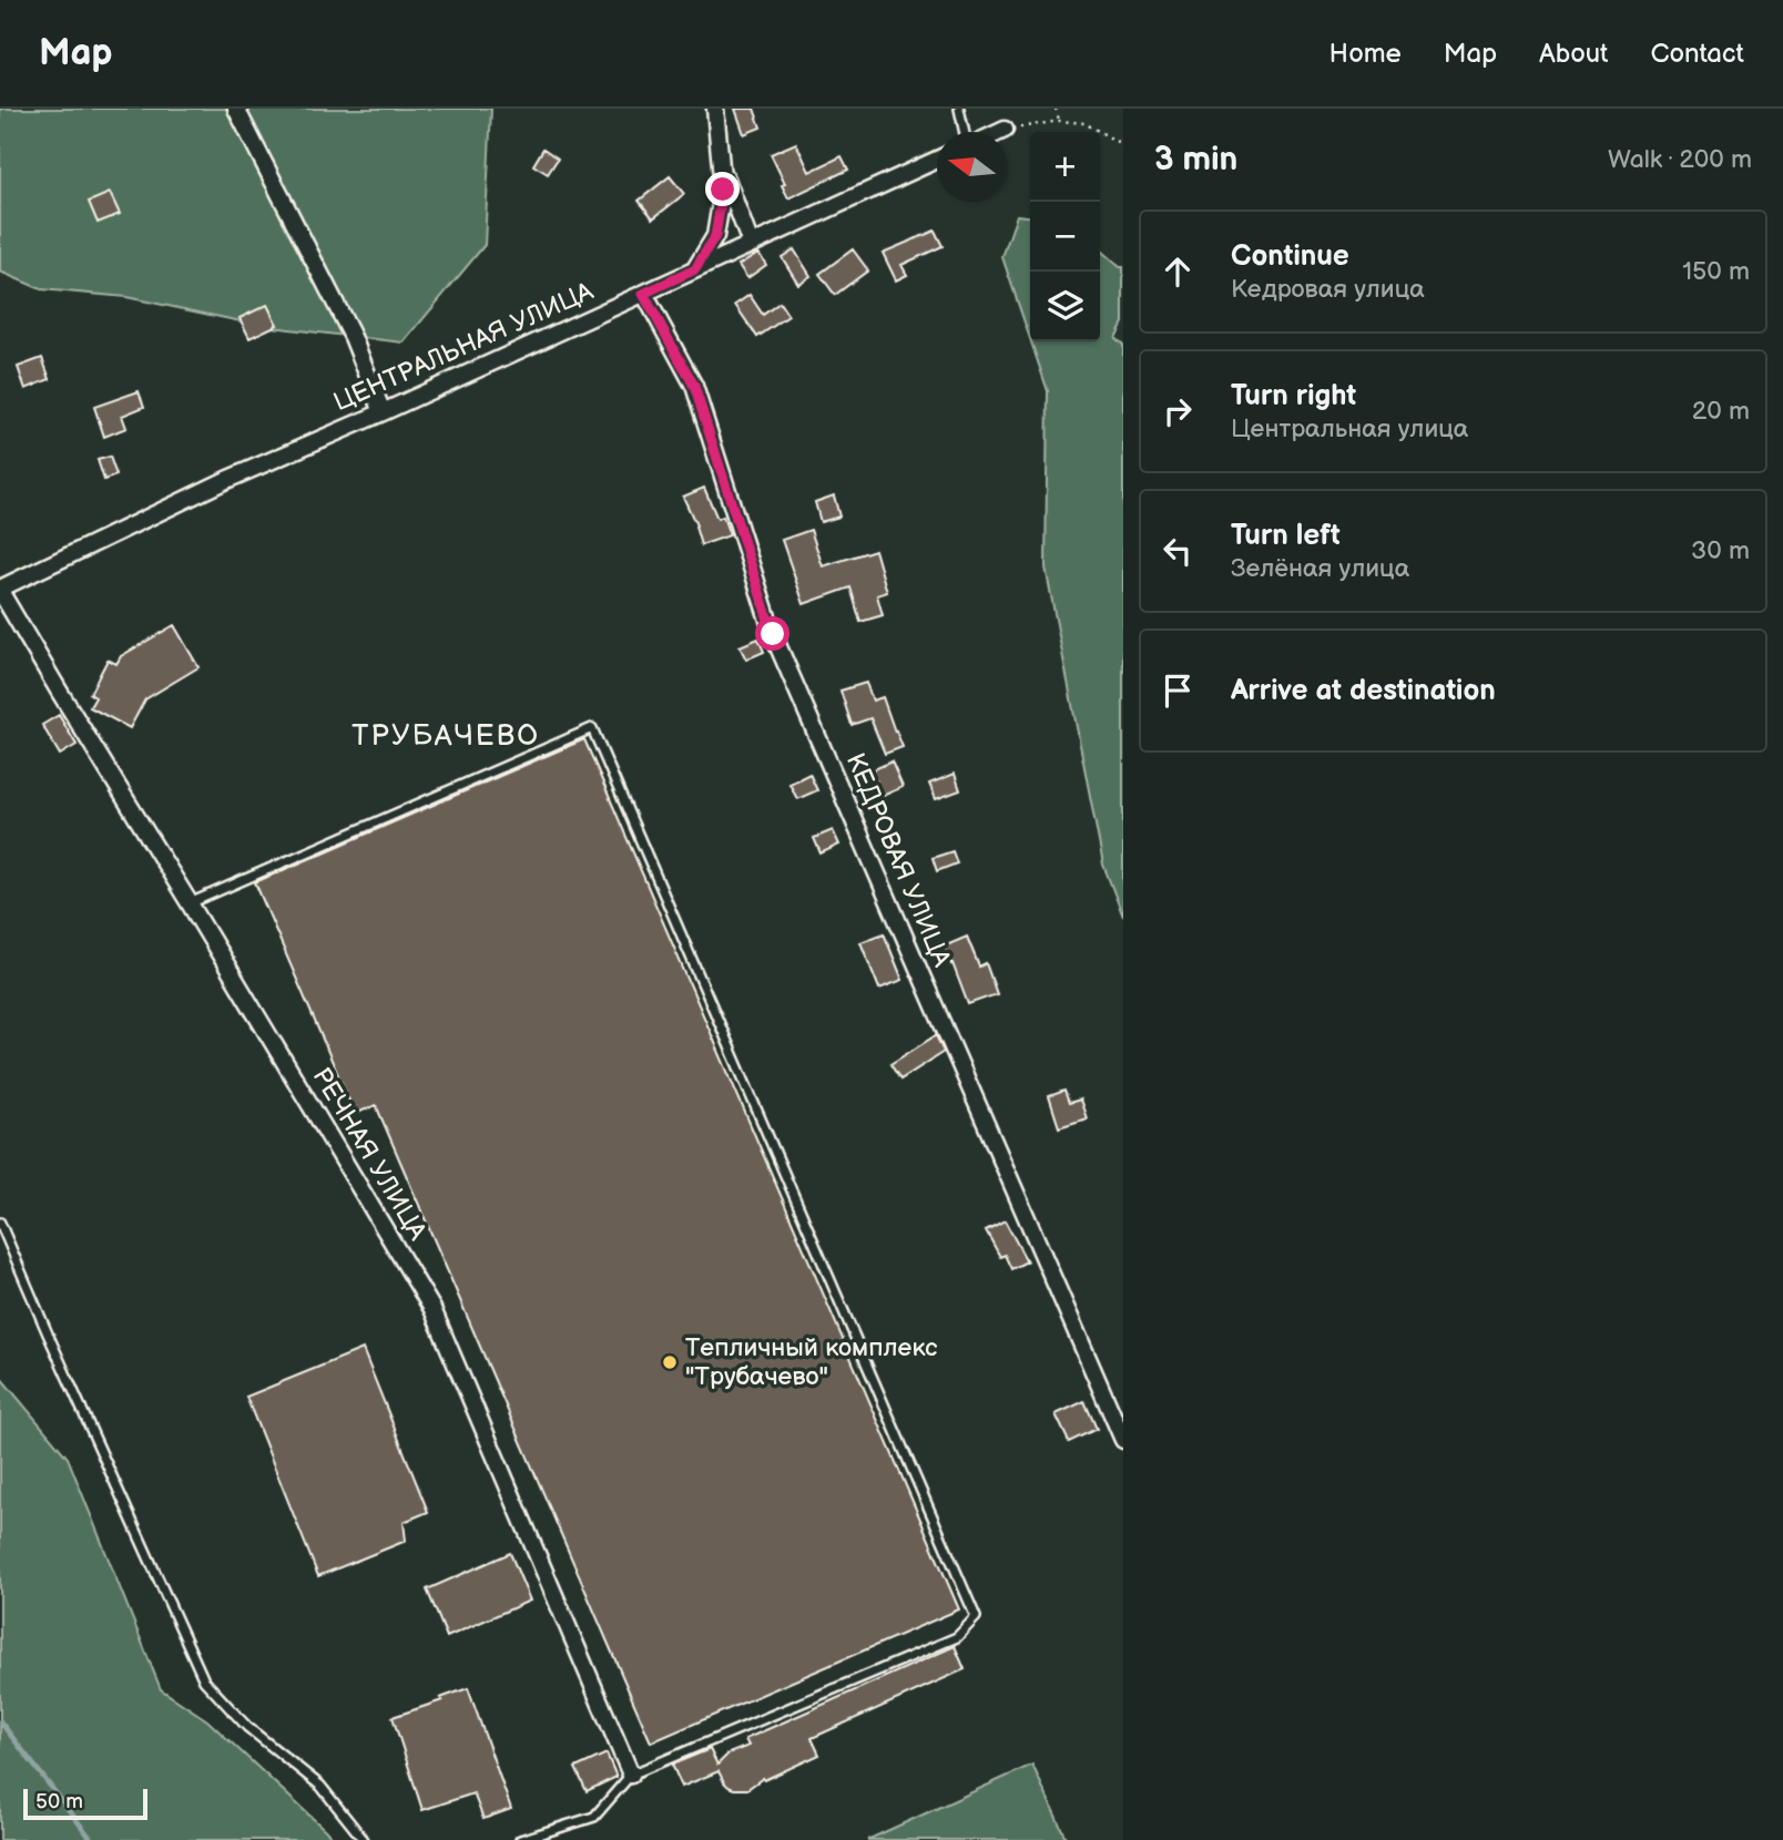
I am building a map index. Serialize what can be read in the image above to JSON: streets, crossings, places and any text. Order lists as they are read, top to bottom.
{
  "streets": {
    "street": ["ЦЕНТРАЛЬНАЯ УЛИЦА", "КЕДРОВАЯ УЛИЦА", "РЕЧНАЯ УЛИЦА"]
  },
  "crossings": [
    ["ЦЕНТРАЛЬНАЯ УЛИЦА", "КЕДРОВАЯ УЛИЦА"],
    ["ЦЕНТРАЛЬНАЯ УЛИЦА", "РЕЧНАЯ УЛИЦА"]
  ],
  "districts": ["ТРУБАЧЕВО"],
  "places": ["Тепличный комплекс \"Трубачево\""],
  "scale_bar": "50 m",
  "north": "left",
  "page": {
    "header": "Map",
    "nav": [
      "Home",
      "Map",
      "About",
      "Contact"
    ],
    "heading": ["3 min", "Walk · 200 m"],
    "map_buttons": ["+", "−"],
    "list": [
      ["Continue", "Кедровая улица", "150 m"],
      ["Turn right", "Центральная улица", "20 m"],
      ["Turn left", "Зелёная улица", "30 m"],
      "Arrive at destination"
    ],
    "scale": "50 m"
  }
}
